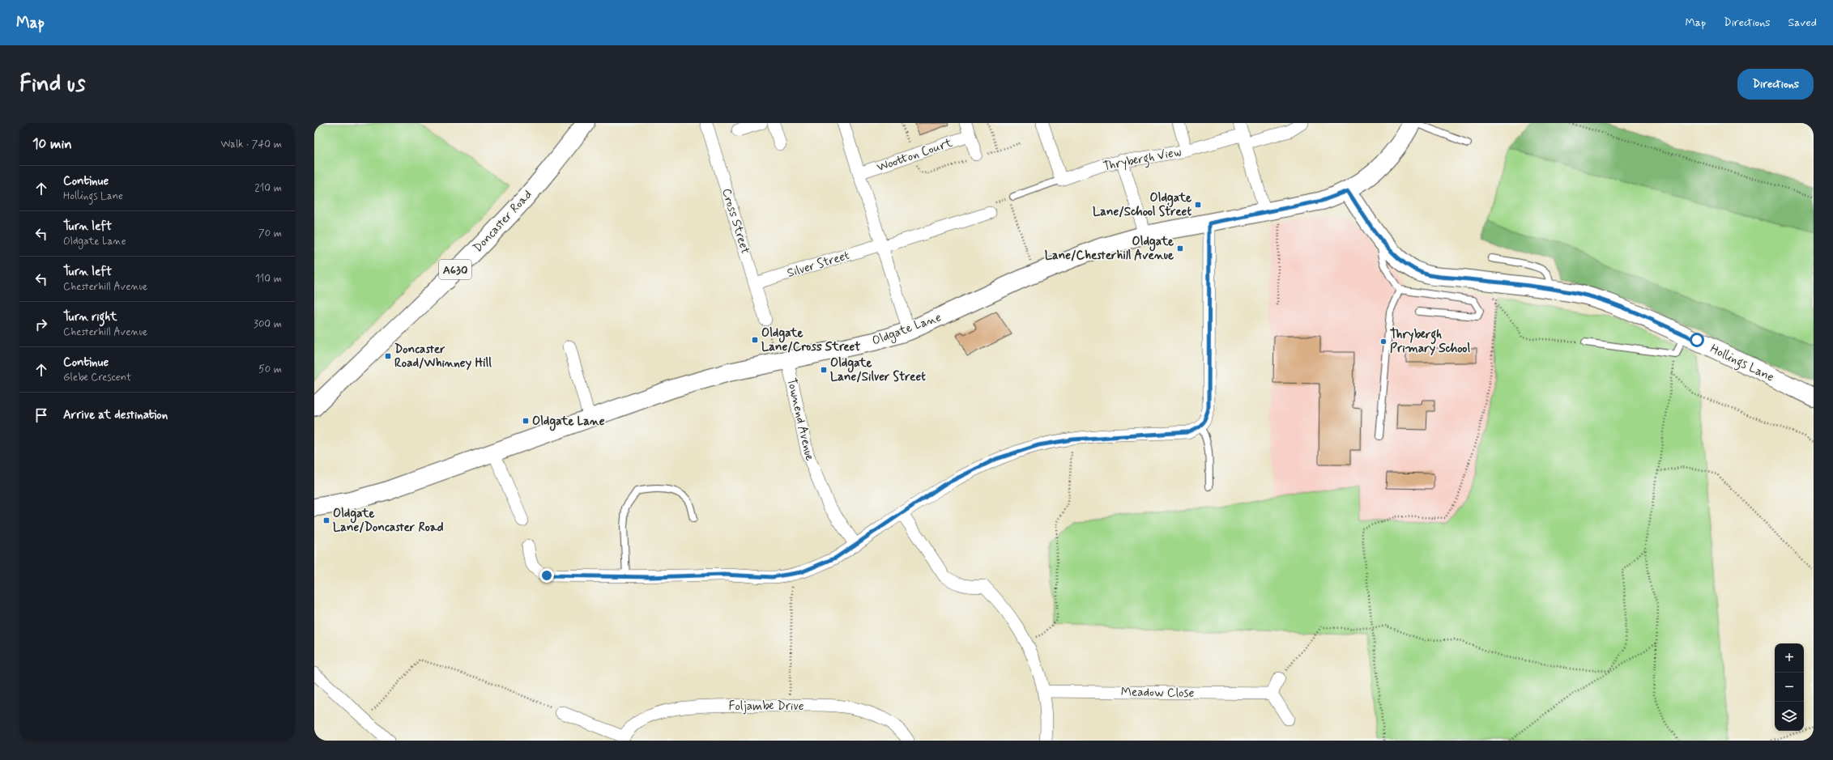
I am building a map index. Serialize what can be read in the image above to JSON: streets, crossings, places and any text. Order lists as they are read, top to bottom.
{
  "streets": {
    "street": [
      "Wootton Court",
      "Thrybergh View",
      "Doncaster Road",
      "Cross Street",
      "Silver Street",
      "A630",
      "Oldgate Lane",
      "Hollings Lane",
      "Townend Avenue",
      "Meadow Close",
      "Foljambe Drive"
    ]
  },
  "crossings": [
    ["Cross Street", "Silver Street"],
    ["Oldgate Lane", "Hollings Lane"],
    ["Oldgate Lane", "Townend Avenue"]
  ],
  "places": {
    "transit": [
      "Oldgate Lane/School Street",
      "Oldgate Lane/Chesterhill Avenue",
      "Oldgate Lane/Cross Street",
      "Doncaster Road/Whinney Hill",
      "Oldgate Lane/Silver Street",
      "Oldgate Lane",
      "Oldgate Lane/Doncaster Road"
    ],
    "other": ["Thrybergh Primary School"]
  },
  "page": {
    "header": "Map",
    "nav": ["Map", "Directions", "Saved"],
    "buttons": "Directions",
    "title": "Find us",
    "heading": ["10 min", "Walk · 740 m"],
    "list": [
      ["Continue", "Hollings Lane", "210 m"],
      ["Turn left", "Oldgate Lane", "70 m"],
      ["Turn left", "Chesterhill Avenue", "110 m"],
      ["Turn right", "Chesterhill Avenue", "300 m"],
      ["Continue", "Glebe Crescent", "50 m"],
      "Arrive at destination"
    ],
    "map_buttons": ["+", "−"]
  }
}
